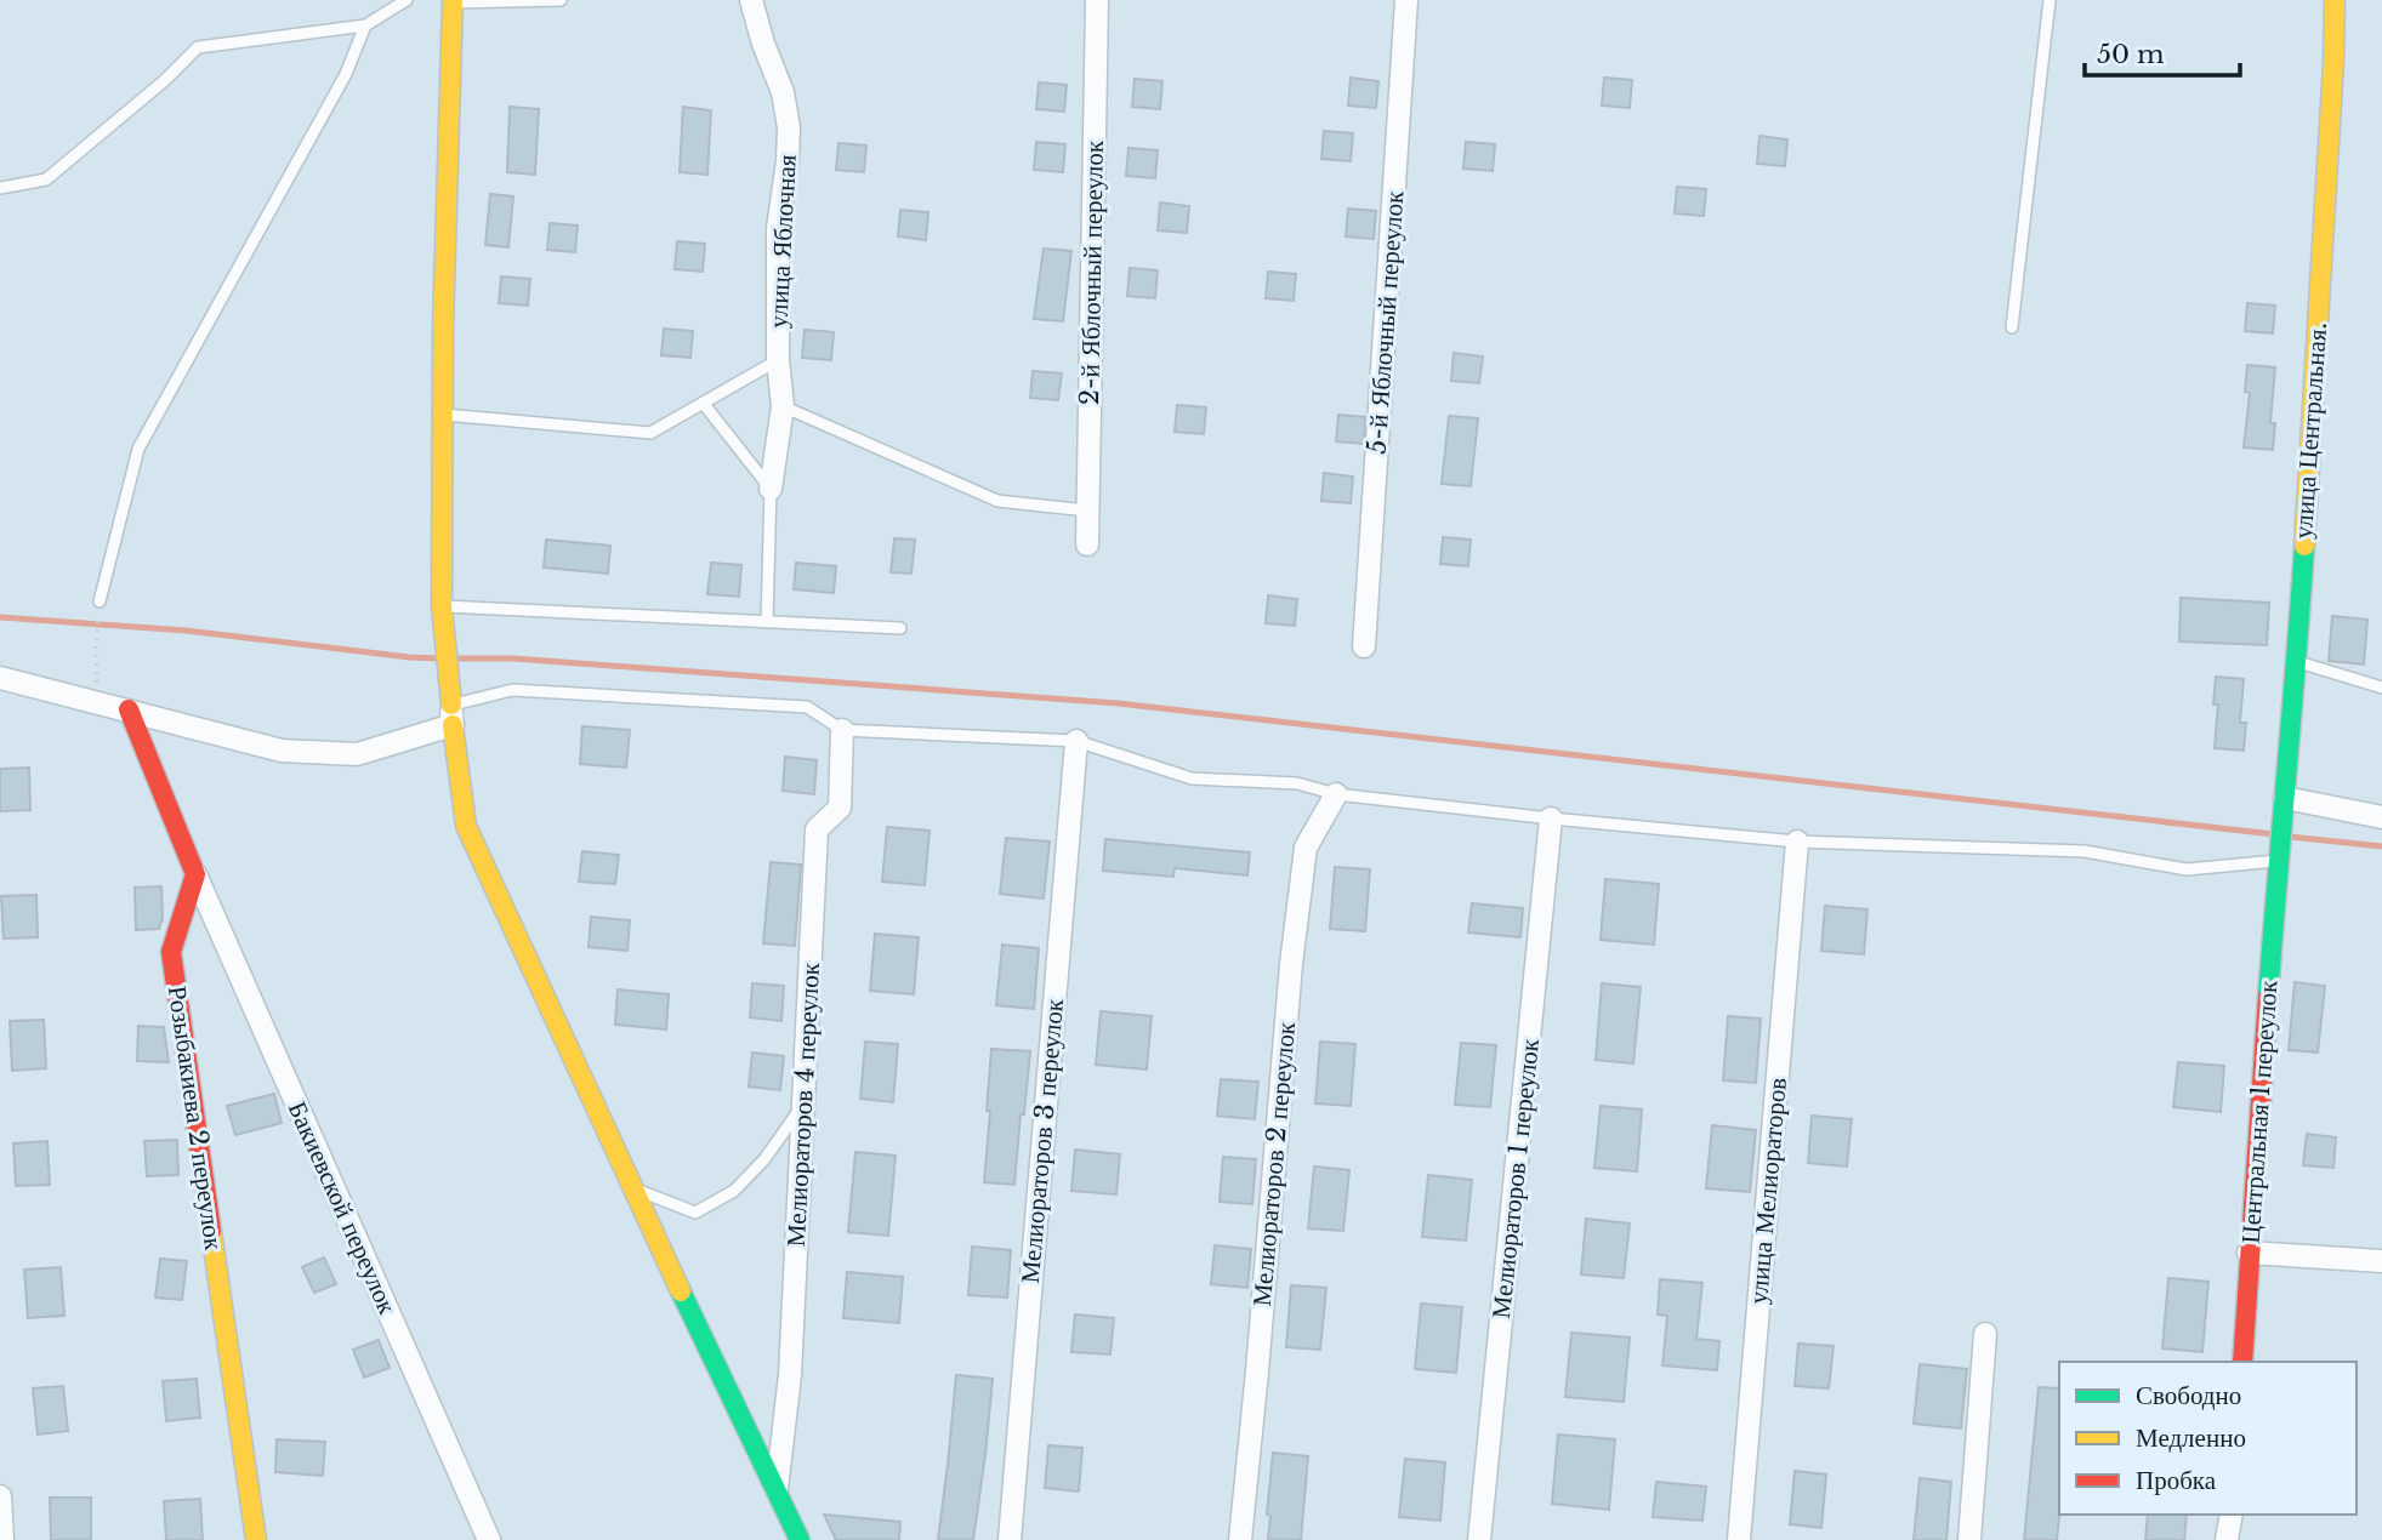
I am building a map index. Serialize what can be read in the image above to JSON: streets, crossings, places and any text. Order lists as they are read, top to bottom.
{
  "streets": {
    "street": [
      "улица Яблочная",
      "2-й Яблочный переулок",
      "5-й Яблочный переулок",
      "улица Центральная.",
      "Мелиораторов 4 переулок",
      "Центральная 1 переулок",
      "Розыбакиева 2 переулок",
      "Мелиораторов 3 переулок",
      "Мелиораторов 2 переулок",
      "Мелиораторов 1 переулок",
      "улица Мелиораторов",
      "Бакиевской переулок"
    ]
  },
  "crossings": [
    ["улица Центральная.", "Центральная 1 переулок"],
    ["Розыбакиева 2 переулок", "Бакиевской переулок"]
  ],
  "legend": ["Свободно", "Медленно", "Пробка"],
  "scale_bar": "50 m"
}
